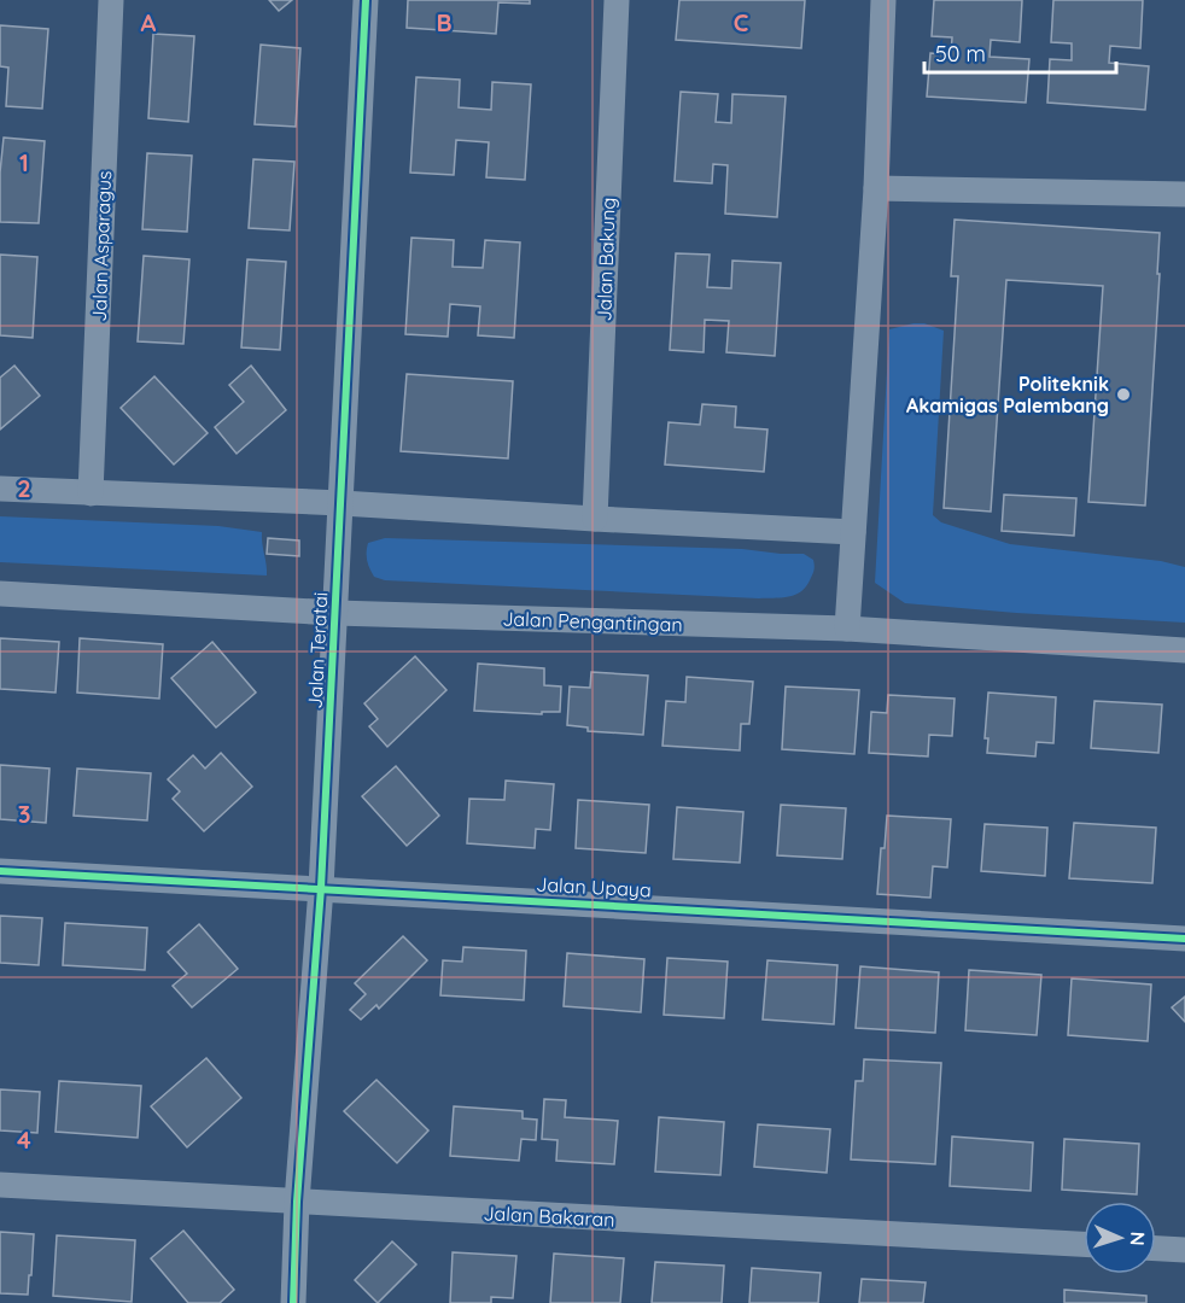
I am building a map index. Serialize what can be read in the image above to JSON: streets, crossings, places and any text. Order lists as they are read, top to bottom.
{
  "streets": {
    "street": [
      "Jalan Asparagus",
      "Jalan Bakung",
      "Jalan Pengantingan",
      "Jalan Teratai",
      "Jalan Upaya",
      "Jalan Bakaran"
    ]
  },
  "crossings": [
    ["Jalan Pengantingan", "Jalan Teratai"],
    ["Jalan Teratai", "Jalan Upaya"],
    ["Jalan Teratai", "Jalan Bakaran"]
  ],
  "places": ["Politeknik Akamigas Palembang"],
  "scale_bar": "50 m",
  "north": "right",
  "grid": {
    "columns": ["A", "B", "C"],
    "rows": [
      "1",
      "2",
      "3",
      "4"
    ]
  }
}
